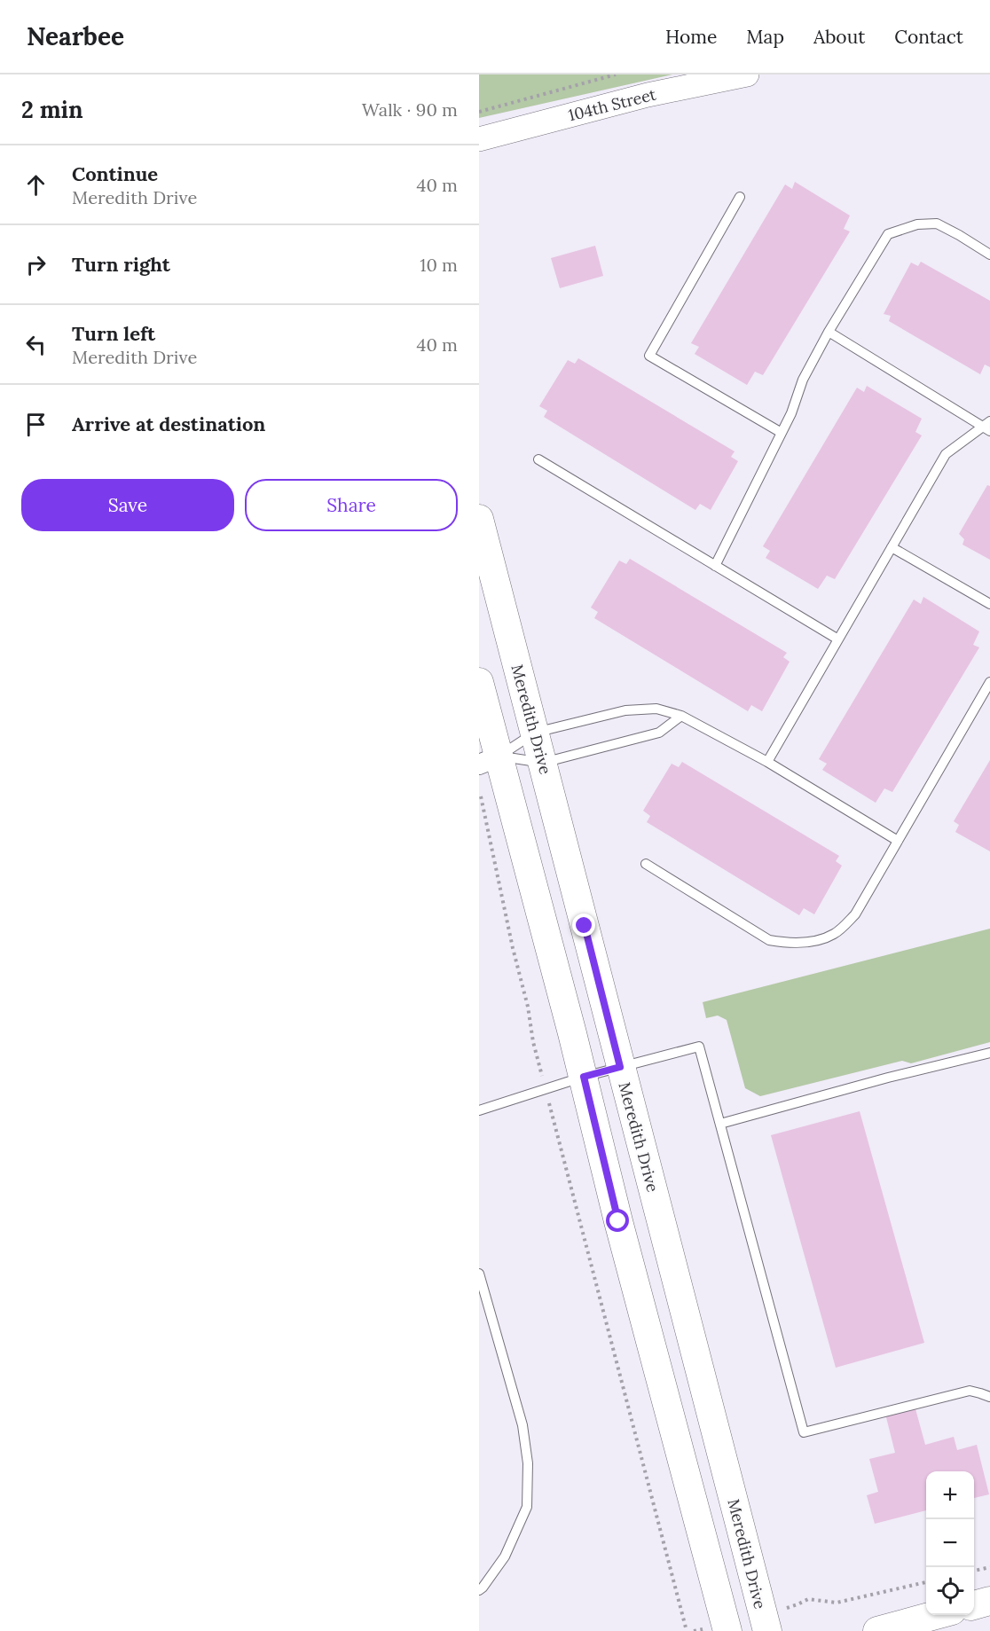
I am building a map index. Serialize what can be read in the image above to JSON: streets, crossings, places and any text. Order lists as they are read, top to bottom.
{
  "streets": {
    "main road": ["Meredith Drive"],
    "street": ["104th Street"]
  },
  "page": {
    "header": "Nearbee",
    "nav": [
      "Home",
      "Map",
      "About",
      "Contact"
    ],
    "heading": ["2 min", "Walk · 90 m"],
    "list": [
      ["Continue", "Meredith Drive", "40 m"],
      ["Turn right", "10 m"],
      ["Turn left", "Meredith Drive", "40 m"],
      "Arrive at destination"
    ],
    "buttons": ["Save", "Share"],
    "map_buttons": ["+", "−"]
  }
}
